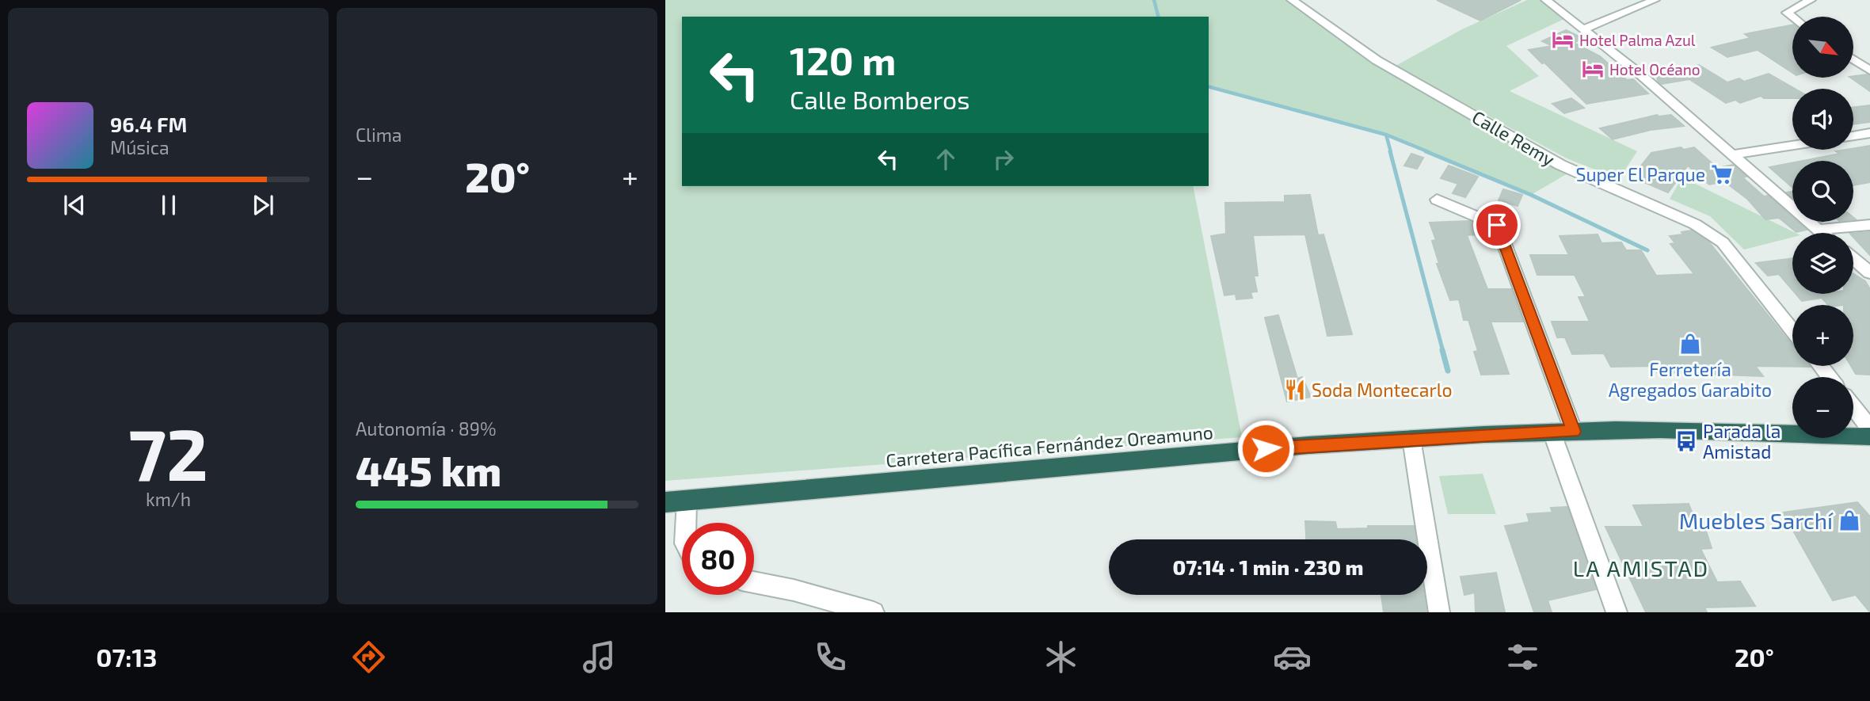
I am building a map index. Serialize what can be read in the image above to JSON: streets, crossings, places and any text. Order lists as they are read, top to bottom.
{
  "streets": {
    "highway": ["Carretera Pacífica Fernández Oreamuno"],
    "street": ["Calle Remy"]
  },
  "districts": ["LA AMISTAD"],
  "places": {
    "hotel": ["Hotel Palma Azul", "Hotel Océano"],
    "supermarket": ["Super El Parque"],
    "shop": ["Ferretería Agregados Garabito", "Muebles Sarchí"],
    "restaurant": ["Soda Montecarlo"],
    "bus stop": ["Parada la Amistad"]
  },
  "north": "bottom right",
  "page": {
    "tile": [
      "Clima",
      ["72", "km/h"],
      ["Autonomía · 89%", "445 km"]
    ],
    "map_buttons": ["+", "−"],
    "turn": ["120 m", "Calle Bomberos"],
    "song": ["96.4 FM", "Música"],
    "heat": ["−", "20°", "+"],
    "limit": "80",
    "trip": "07:14 · 1 min · 230 m",
    "tabs": ["07:13", "20°"]
  }
}
